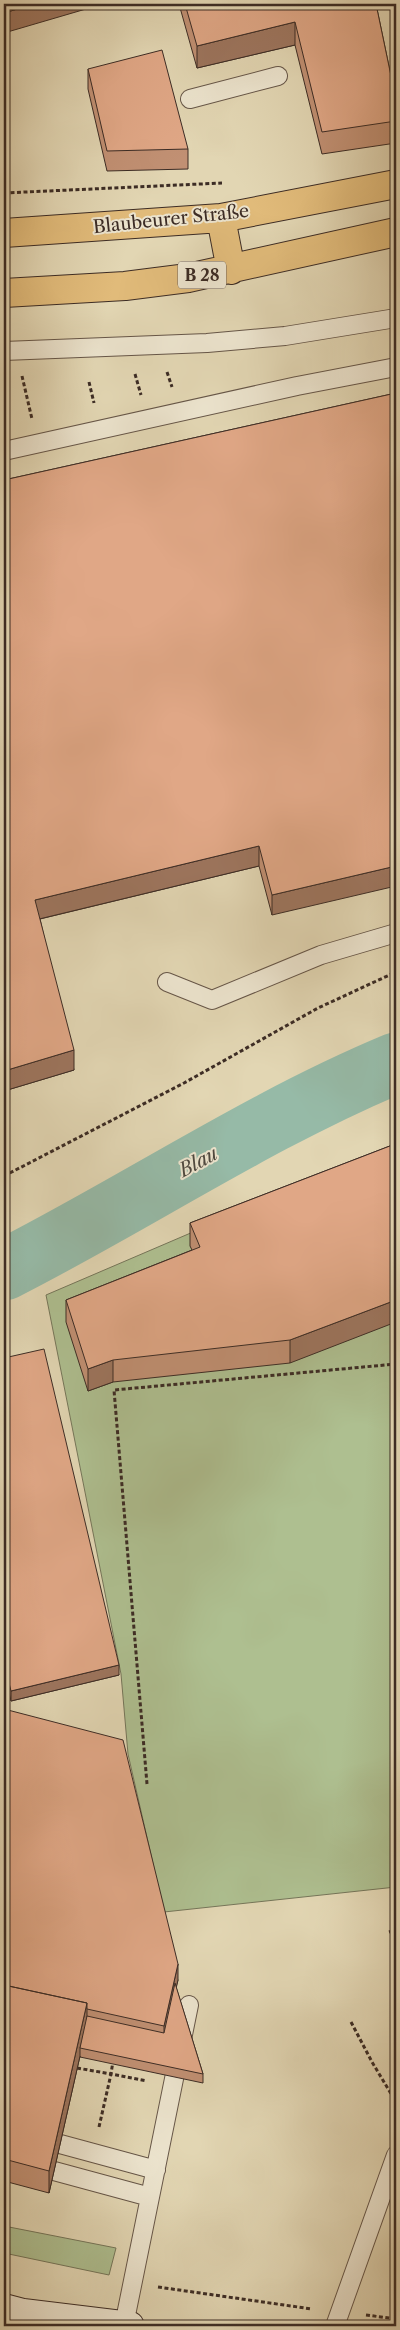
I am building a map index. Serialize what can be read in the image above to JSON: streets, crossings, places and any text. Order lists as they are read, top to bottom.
{
  "streets": {
    "main road": ["Blaubeurer Straße", "B 28"]
  },
  "water": ["Blau"]
}
